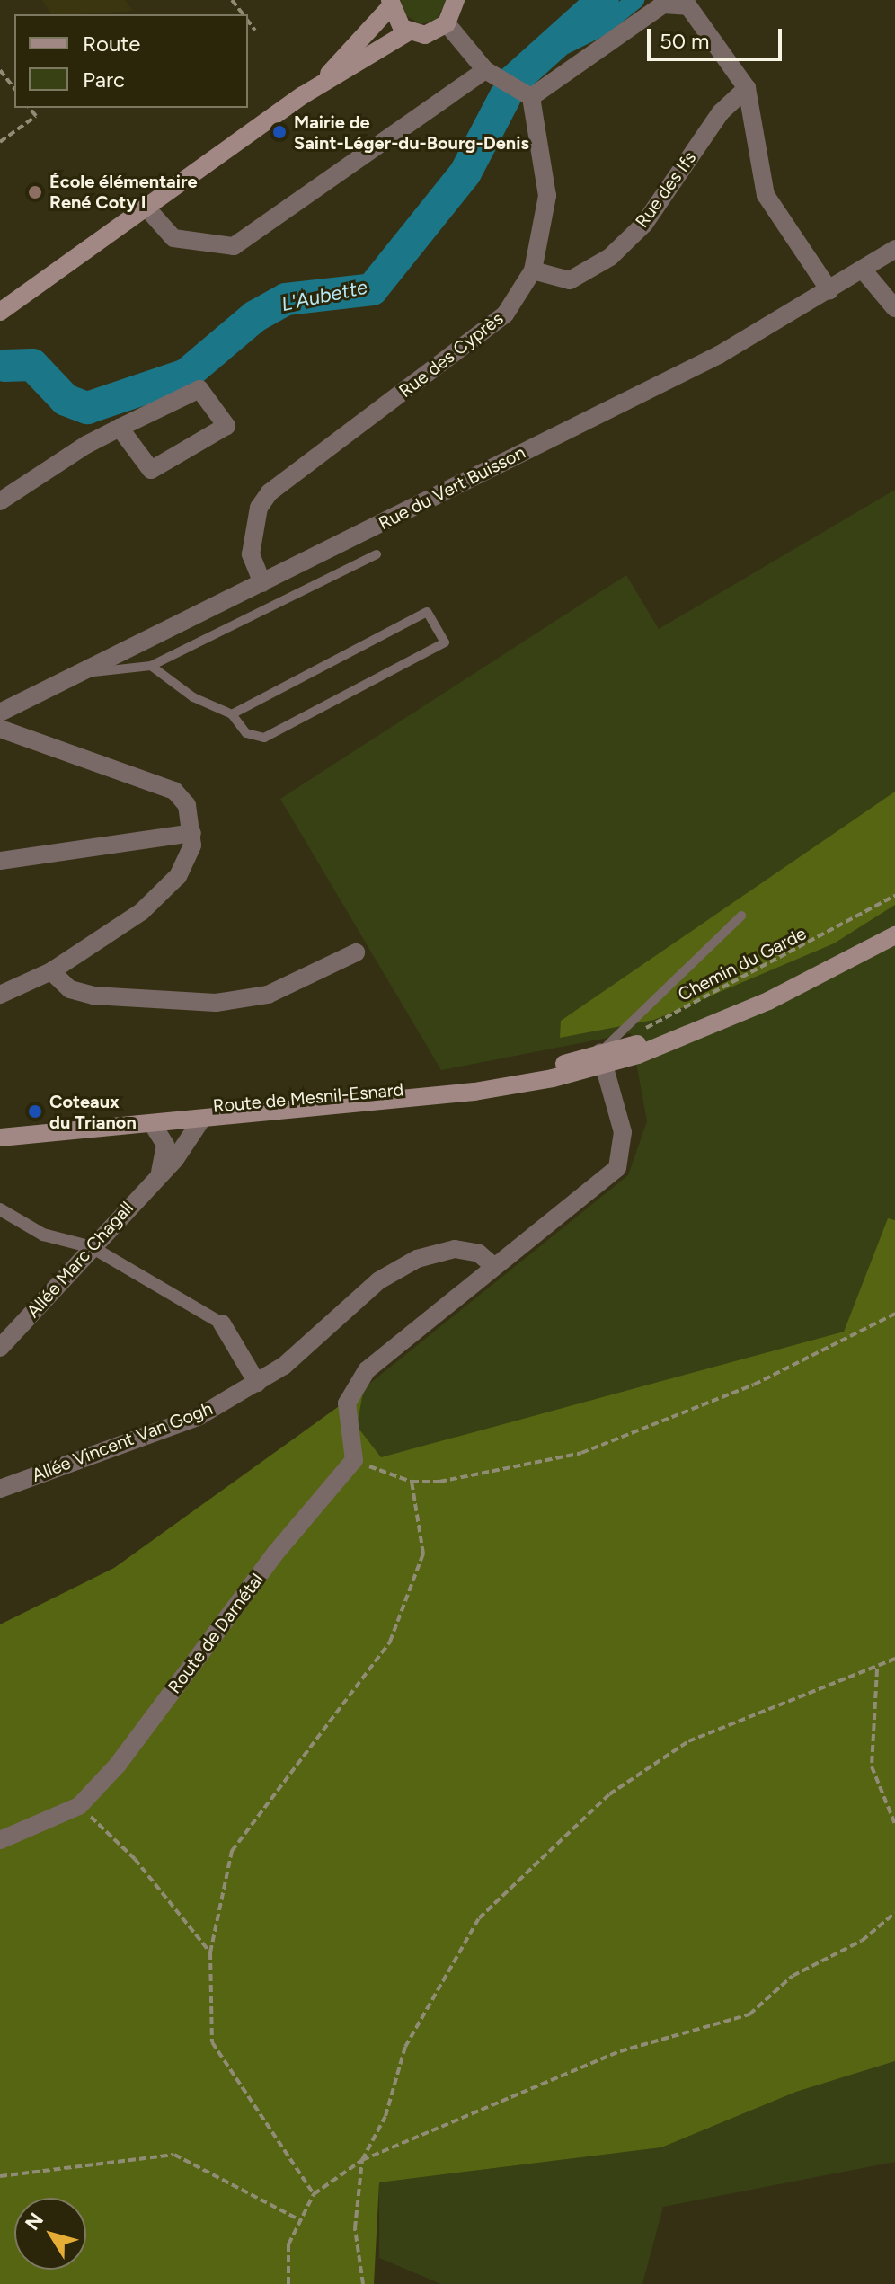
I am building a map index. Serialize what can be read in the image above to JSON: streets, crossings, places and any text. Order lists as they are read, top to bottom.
{
  "streets": {
    "main road": ["Route de Mesnil-Esnard"],
    "street": [
      "Rue des Ifs",
      "Rue des Cyprès",
      "Rue du Vert Buisson",
      "Allée Marc Chagall",
      "Allée Vincent Van Gogh",
      "Route de Darnétal"
    ],
    "path": ["Chemin du Garde"]
  },
  "crossings": [
    ["Rue des Ifs", "Rue des Cyprès"],
    ["Rue des Cyprès", "Rue du Vert Buisson"],
    ["Route de Mesnil-Esnard", "Allée Marc Chagall"]
  ],
  "water": ["L'Aubette"],
  "places": ["Mairie de Saint-Léger-du-Bourg-Denis", "École élémentaire René Coty I", "Coteaux du Trianon"],
  "legend": ["Route", "Parc"],
  "scale_bar": "50 m",
  "north": "top left"
}
